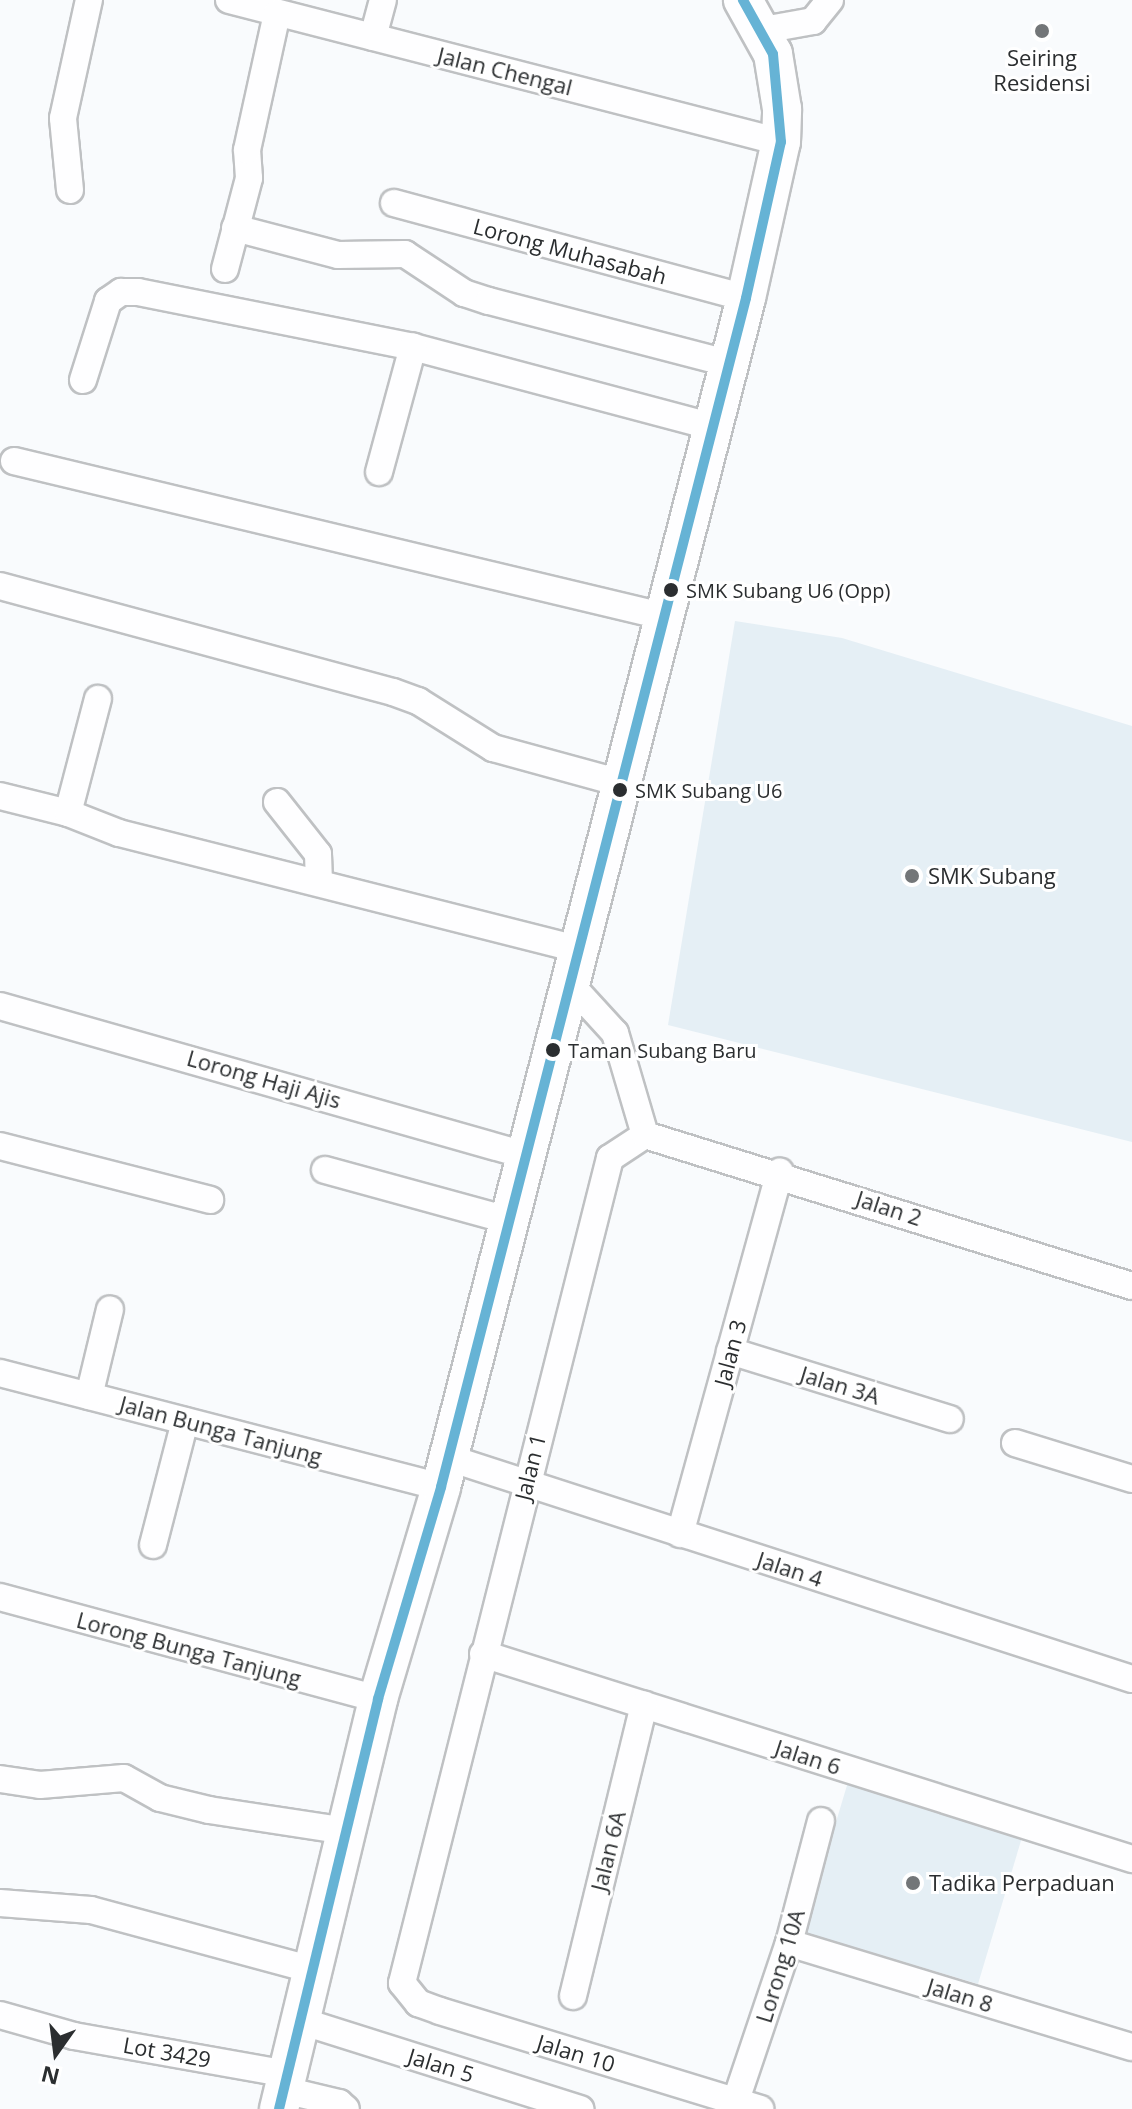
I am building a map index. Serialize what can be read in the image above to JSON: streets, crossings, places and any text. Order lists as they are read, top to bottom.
{
  "streets": {
    "street": [
      "Jalan Chengal",
      "Lorong Muhasabah",
      "Lorong Haji Ajis",
      "Jalan 2",
      "Jalan 3",
      "Jalan 3A",
      "Jalan Bunga Tanjung",
      "Jalan 1",
      "Jalan 4",
      "Lorong Bunga Tanjung",
      "Jalan 6",
      "Jalan 6A",
      "Lorong 10A",
      "Jalan 8",
      "Lot 3429",
      "Jalan 10",
      "Jalan 5"
    ]
  },
  "crossings": [
    ["Jalan 2", "Jalan 3"],
    ["Jalan 2", "Jalan 1"],
    ["Jalan 3", "Jalan 3A"],
    ["Jalan 3", "Jalan 4"],
    ["Jalan Bunga Tanjung", "Jalan 4"],
    ["Jalan 1", "Jalan 4"],
    ["Jalan 1", "Jalan 6"],
    ["Jalan 1", "Jalan 10"],
    ["Jalan 6", "Jalan 6A"],
    ["Lorong 10A", "Jalan 8"],
    ["Lorong 10A", "Jalan 10"]
  ],
  "places": [
    "Seiring Residensi",
    "SMK Subang U6 (Opp)",
    "SMK Subang U6",
    "SMK Subang",
    "Taman Subang Baru",
    "Tadika Perpaduan"
  ],
  "north": "bottom"
}
